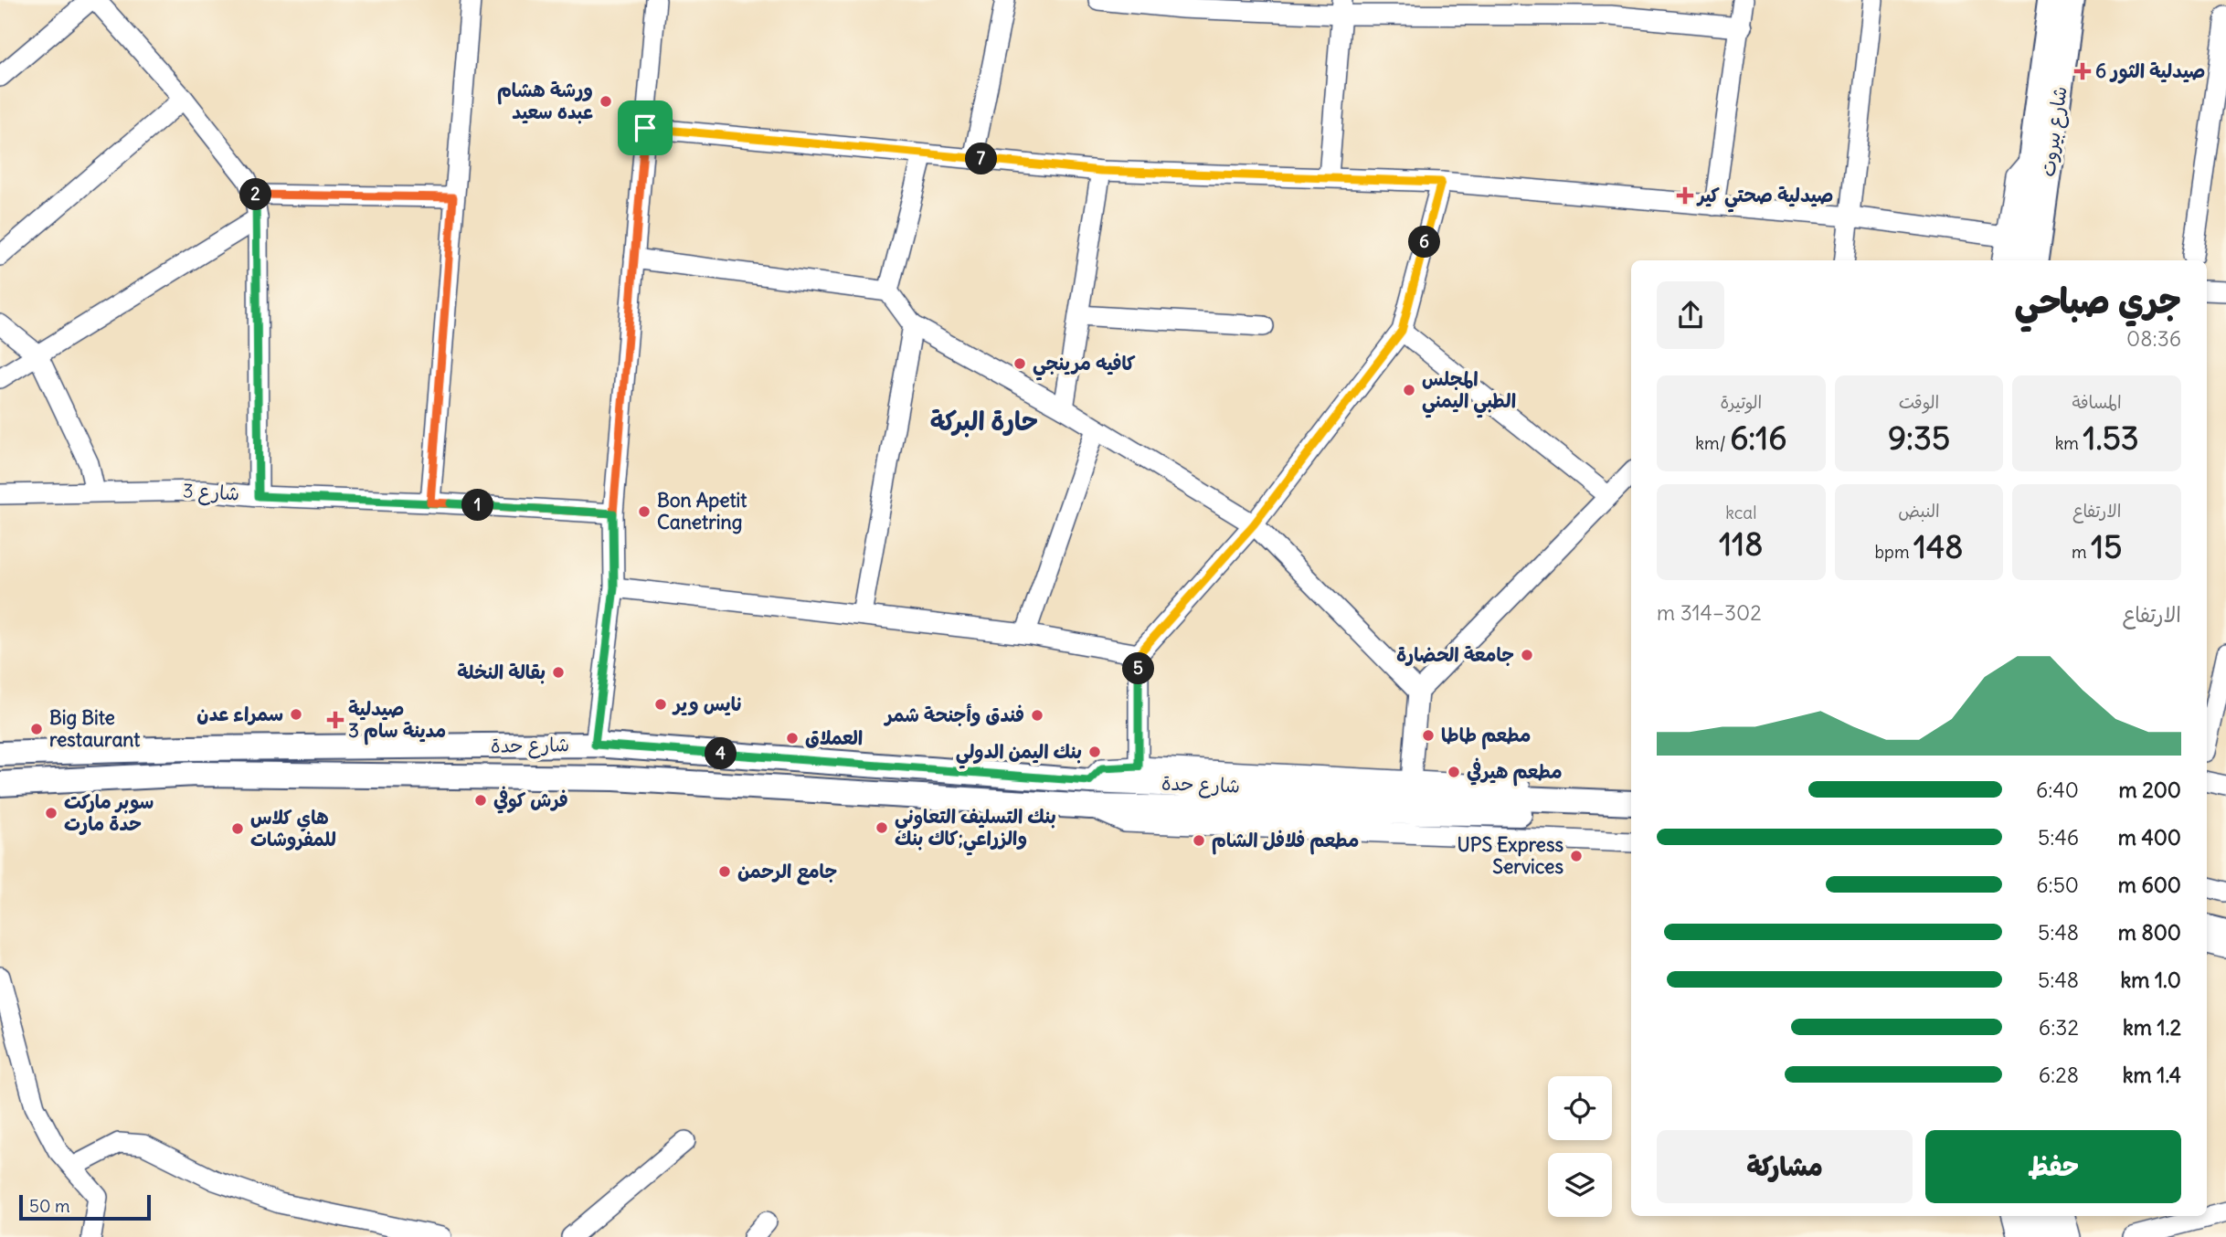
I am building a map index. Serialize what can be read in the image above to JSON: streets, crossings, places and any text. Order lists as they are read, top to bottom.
{
  "streets": {
    "main road": ["شارع بيروت", "شارع حدة"],
    "street": ["شارع 3"]
  },
  "districts": ["حارة البركة"],
  "places": {
    "health": ["صيدلية الثور 6", "صيدلية صحتي كير", "صيدلية مدينة سام 3"],
    "other": [
      "ورشة هشام عبده سعيد",
      "كافيه مرينجي",
      "المجلس الطبي اليمني",
      "Bon Apetit Canetring",
      "جامعة الحضارة",
      "بقالة النخلة",
      "نايس وير",
      "سمراء عدن",
      "فندق وأجنحة شمر",
      "Big Bite restaurant",
      "مطعم طاطا",
      "العملاق",
      "بنك اليمن الدولي",
      "مطعم هيرفي",
      "فرش كوفي",
      "سوبر ماركت حدة مارت",
      "بنك التسليف التعاوني والزراعي;كاك بنك",
      "هاي كلاس للمفروشات",
      "مطعم فلافل الشام",
      "UPS Express Services",
      "جامع الرحمن"
    ]
  },
  "scale_bar": "50 m",
  "page": {
    "pins": [
      "7",
      "2",
      "6",
      "1",
      "5",
      "4"
    ],
    "heading": ["جري صباحي", "08:36"],
    "stats": [
      ["المسافة", "1.53 km"],
      ["الوقت", "9:35"],
      ["الوتيرة", "6:16 /km"],
      ["الارتفاع", "15 m"],
      ["النبض", "148 bpm"],
      ["kcal", "118"]
    ],
    "chart": ["الارتفاع", "302–314 m"],
    "list": [
      {
        "name": "200 m",
        "note": "6:40"
      },
      {
        "name": "400 m",
        "note": "5:46"
      },
      {
        "name": "600 m",
        "note": "6:50"
      },
      {
        "name": "800 m",
        "note": "5:48"
      },
      {
        "name": "1.0 km",
        "note": "5:48"
      },
      {
        "name": "1.2 km",
        "note": "6:32"
      },
      {
        "name": "1.4 km",
        "note": "6:28"
      }
    ],
    "buttons": ["حفظ", "مشاركة"],
    "scale": "50 m"
  }
}
